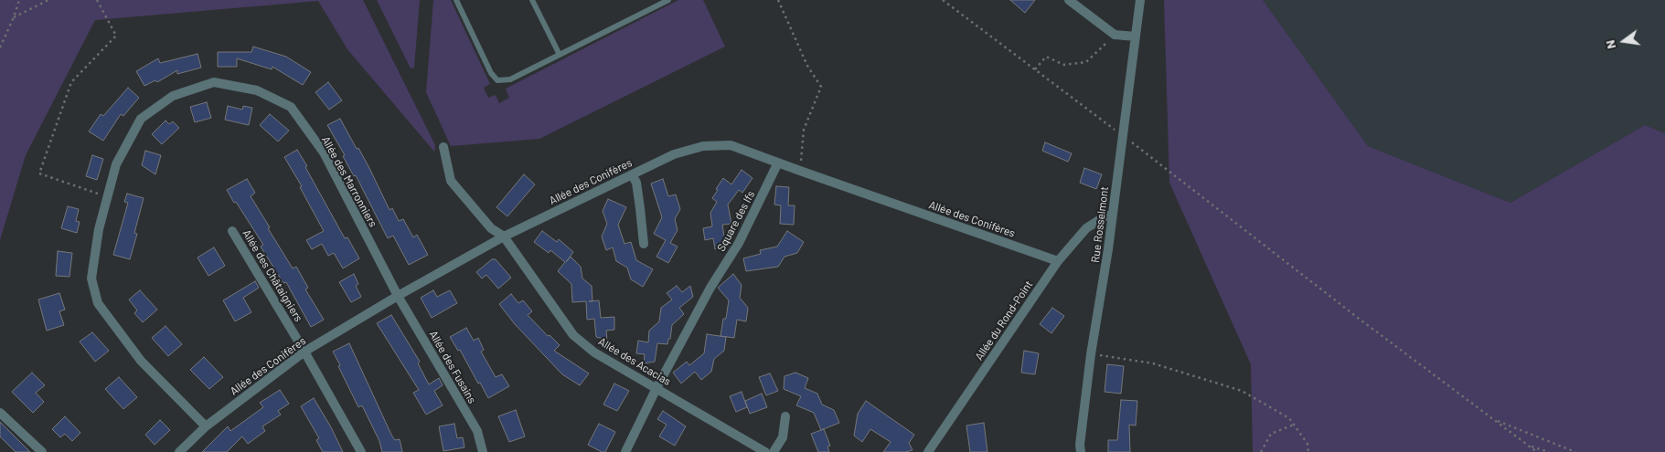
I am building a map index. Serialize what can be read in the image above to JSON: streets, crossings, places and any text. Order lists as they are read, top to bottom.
{
  "streets": {
    "street": [
      "Allée des Marronniers",
      "Allée des Conifères",
      "Square des Ifs",
      "Rue Rosselmont",
      "Allée des Châtaigniers",
      "Allée du Rond-Point",
      "Allée des Acacias",
      "Allée des Fusains"
    ]
  },
  "crossings": [
    ["Allée des Marronniers", "Allée des Conifères"],
    ["Allée des Marronniers", "Allée des Fusains"],
    ["Allée des Conifères", "Square des Ifs"],
    ["Allée des Conifères", "Allée des Châtaigniers"],
    ["Allée des Conifères", "Allée du Rond-Point"],
    ["Allée des Conifères", "Allée des Acacias"],
    ["Allée des Conifères", "Allée des Fusains"],
    ["Square des Ifs", "Allée des Acacias"],
    ["Rue Rosselmont", "Allée du Rond-Point"]
  ],
  "north": "left"
}
